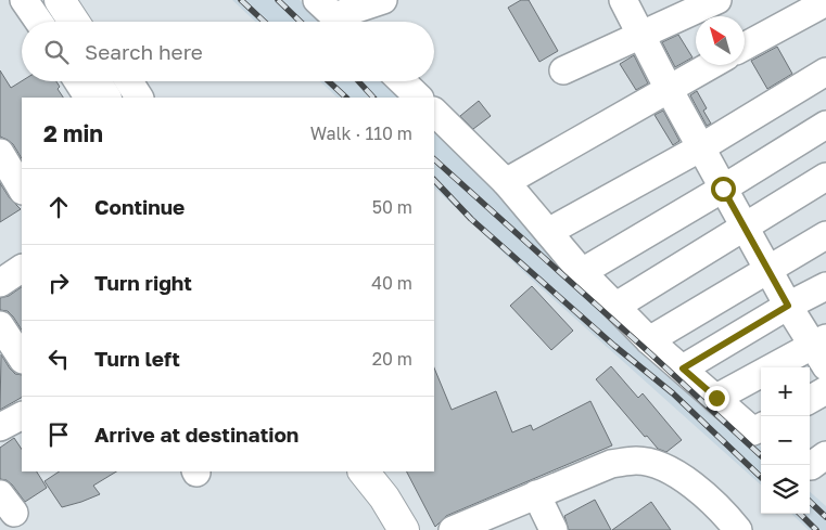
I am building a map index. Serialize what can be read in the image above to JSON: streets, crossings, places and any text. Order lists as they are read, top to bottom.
{
  "north": "top left",
  "page": {
    "search": "Search here",
    "heading": ["2 min", "Walk · 110 m"],
    "list": [
      ["Continue", "50 m"],
      ["Turn right", "40 m"],
      ["Turn left", "20 m"],
      "Arrive at destination"
    ],
    "map_buttons": ["+", "−"]
  }
}
